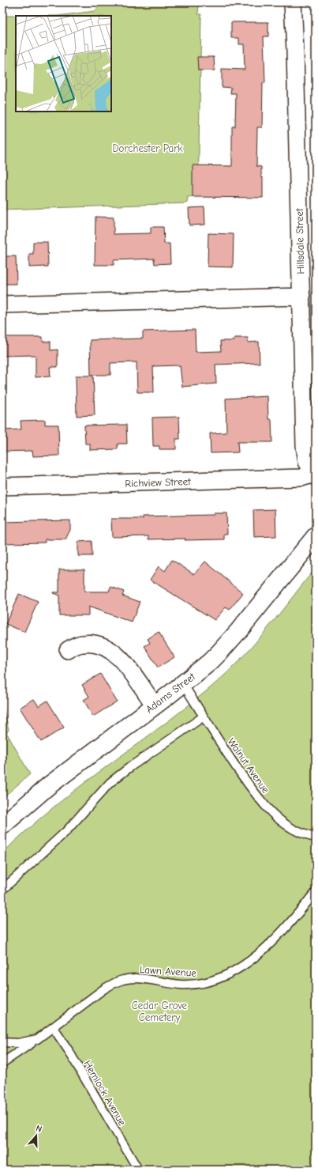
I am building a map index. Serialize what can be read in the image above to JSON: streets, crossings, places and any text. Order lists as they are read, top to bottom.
{
  "streets": {
    "main road": ["Adams Street"],
    "street": ["Hillsdale Street", "Richview Street"],
    "lane": ["Walnut Avenue", "Lawn Avenue", "Hemlock Avenue"]
  },
  "crossings": [
    ["Hillsdale Street", "Richview Street"],
    ["Adams Street", "Walnut Avenue"],
    ["Lawn Avenue", "Hemlock Avenue"]
  ],
  "parks": ["Dorchester Park", "Cedar Grove Cemetery"],
  "north": "top"
}
